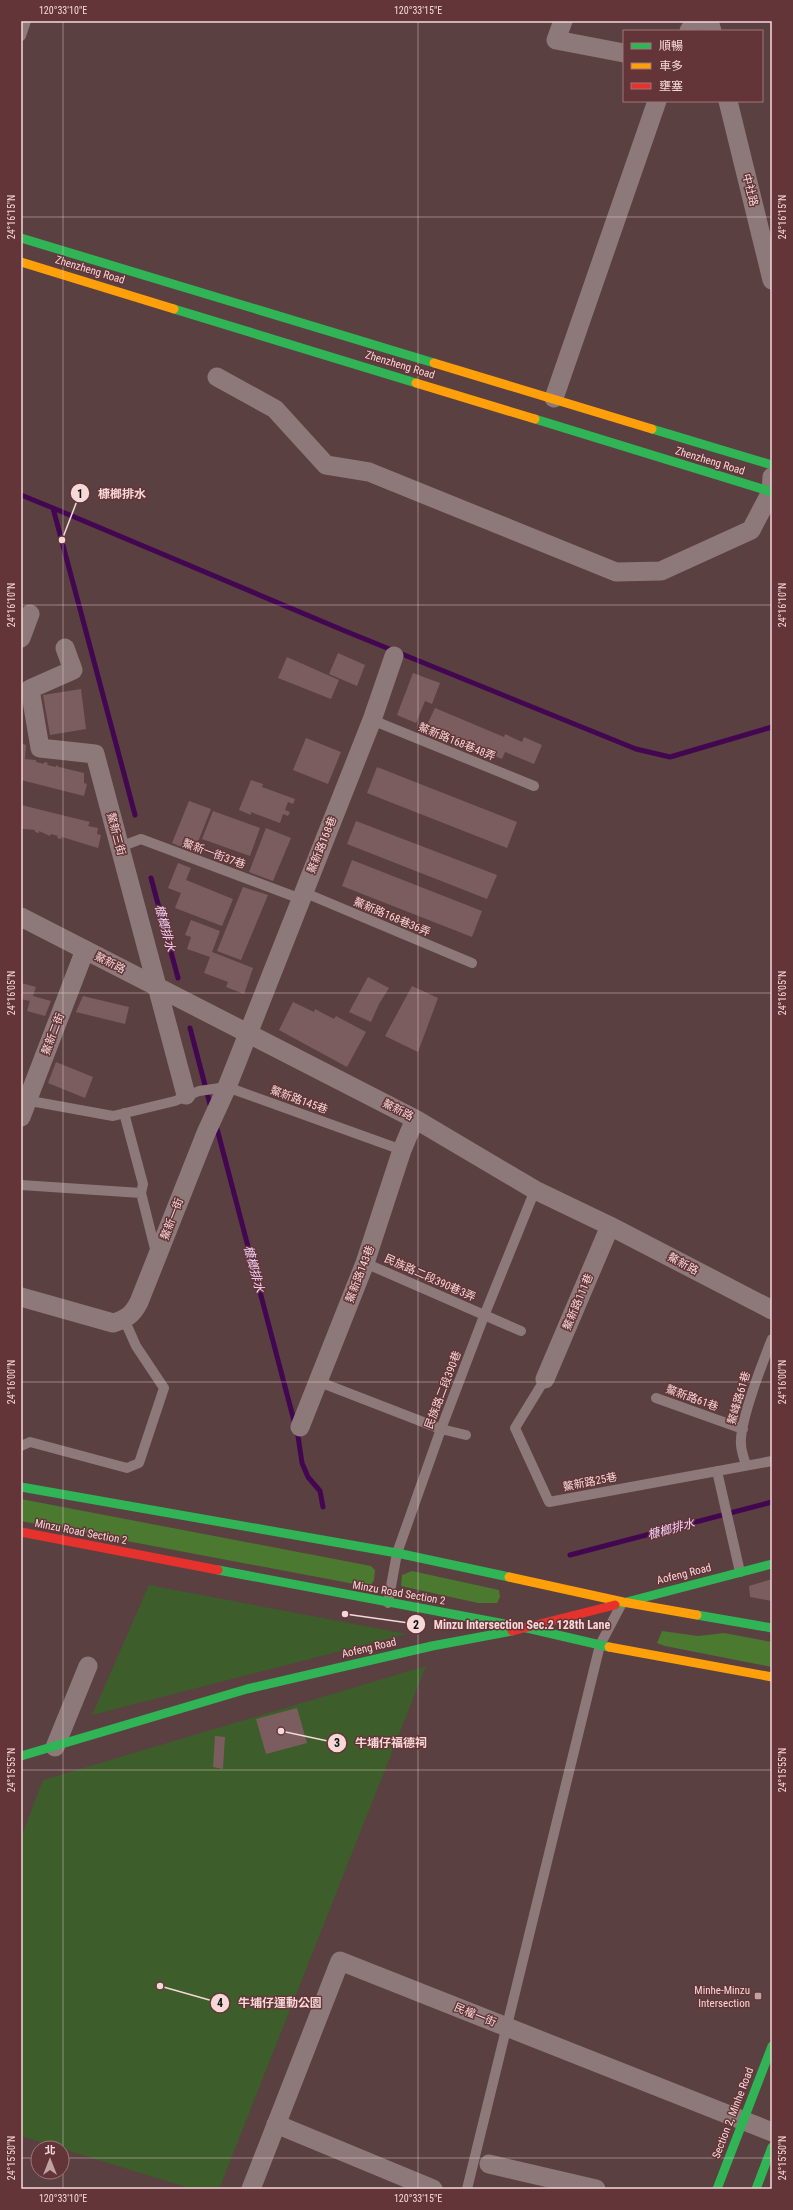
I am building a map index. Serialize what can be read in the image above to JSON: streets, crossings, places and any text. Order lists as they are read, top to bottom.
{
  "streets": {
    "street": [
      "中社路",
      "Zhenzheng Road",
      "鰲新三街",
      "鰲新路168巷",
      "鰲新路",
      "鰲新二街",
      "鰲新一街",
      "鰲新路143巷",
      "鰲新路111巷",
      "Minzu Road Section 2",
      "Aofeng Road",
      "民權一街",
      "Section 2, Minhe Road"
    ],
    "lane": [
      "鰲新路168巷48弄",
      "鰲新一街37巷",
      "鰲新路168巷36弄",
      "鰲新路145巷",
      "民族路二段390巷3弄",
      "民族路二段390巷",
      "鰲新路61巷",
      "鰲峰路61巷",
      "鰲新路25巷"
    ]
  },
  "crossings": [
    ["鰲新路168巷48弄", "鰲新路168巷"],
    ["鰲新三街", "鰲新一街37巷"],
    ["鰲新三街", "鰲新路"],
    ["鰲新路168巷", "鰲新一街37巷"],
    ["鰲新路168巷", "鰲新路168巷36弄"],
    ["鰲新路168巷", "鰲新路"],
    ["鰲新路168巷", "鰲新一街"],
    ["鰲新一街37巷", "鰲新路168巷36弄"],
    ["鰲新路", "鰲新二街"],
    ["鰲新路", "鰲新一街"],
    ["鰲新路", "鰲新路143巷"],
    ["鰲新路", "鰲新路111巷"],
    ["鰲新路", "民族路二段390巷"],
    ["鰲新路145巷", "鰲新一街"],
    ["鰲新路145巷", "鰲新路143巷"],
    ["鰲新路143巷", "民族路二段390巷3弄"],
    ["民族路二段390巷3弄", "民族路二段390巷"],
    ["鰲新路111巷", "鰲新路25巷"],
    ["民族路二段390巷", "Minzu Road Section 2"],
    ["鰲新路61巷", "鰲峰路61巷"],
    ["鰲峰路61巷", "鰲新路25巷"],
    ["Minzu Road Section 2", "Aofeng Road"],
    ["民權一街", "Section 2, Minhe Road"]
  ],
  "water": ["槺榔排水"],
  "places": {
    "other": [
      "槺榔排水",
      "Minzu Intersection Sec.2 128th Lane",
      "牛埔仔福德祠",
      "牛埔仔運動公園"
    ],
    "transit": ["Minhe-Minzu Intersection"]
  },
  "legend": ["順暢", "車多", "壅塞"],
  "north": "top",
  "coordinates": [
    "120°33'10\"E",
    "120°33'15\"E",
    "24°16'15\"N",
    "24°16'10\"N",
    "24°16'05\"N",
    "24°16'00\"N",
    "24°15'55\"N",
    "24°15'50\"N"
  ]
}
